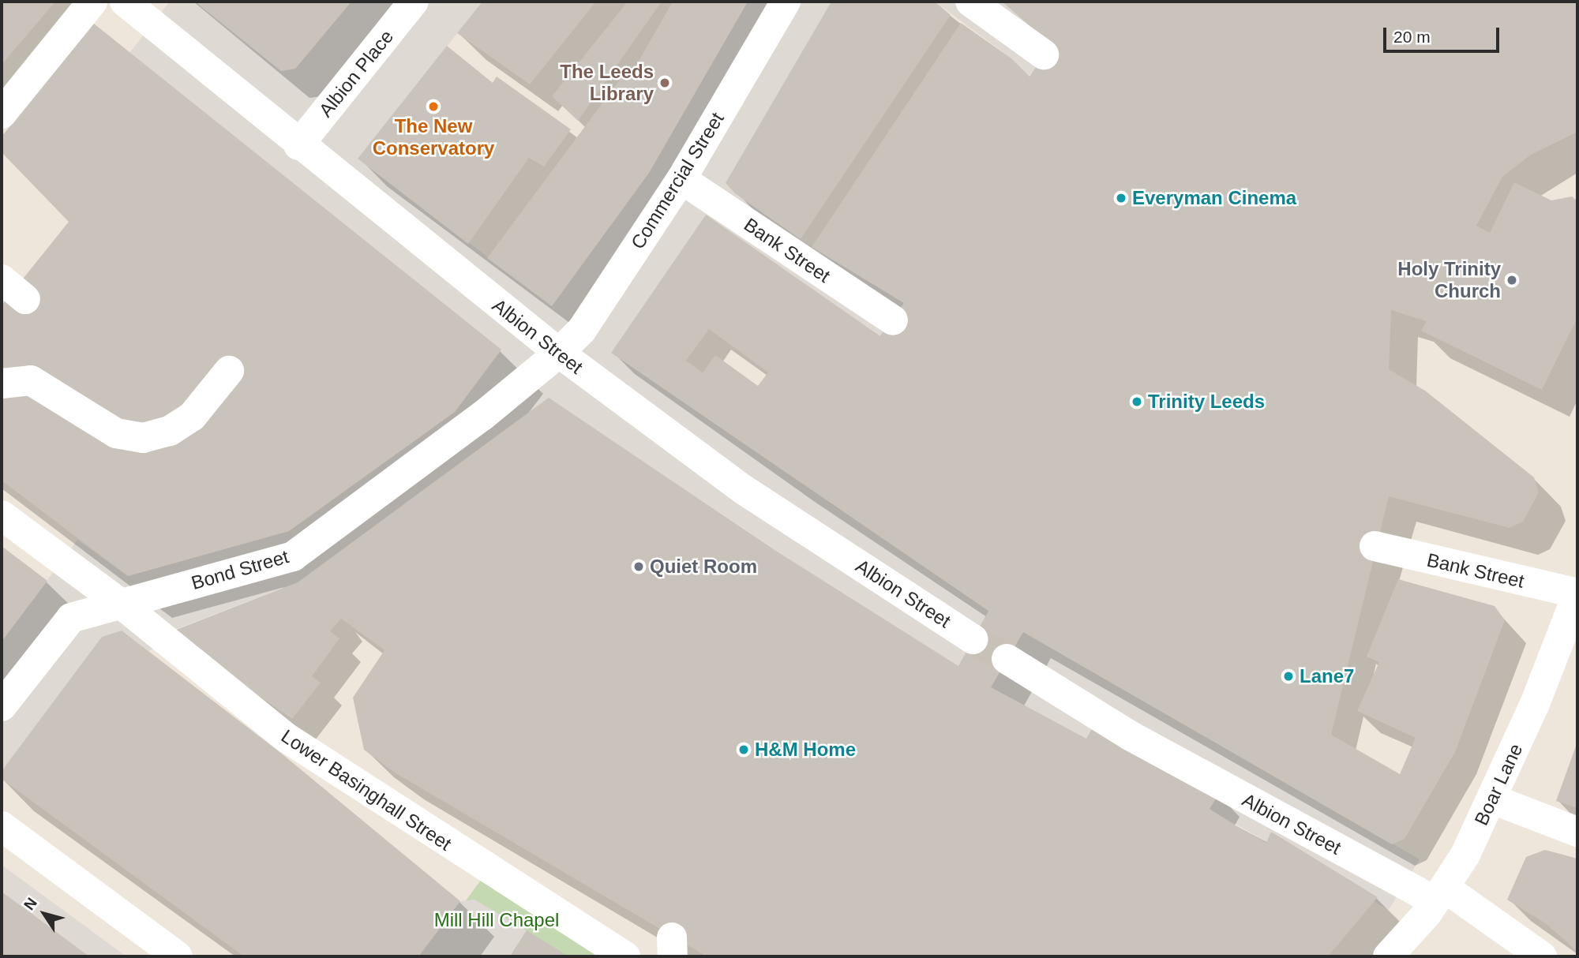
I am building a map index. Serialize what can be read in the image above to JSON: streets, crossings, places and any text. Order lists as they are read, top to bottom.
{
  "streets": {
    "street": [
      "Albion Place",
      "Commercial Street",
      "Bank Street",
      "Albion Street",
      "Bond Street",
      "Boar Lane",
      "Lower Basinghall Street"
    ]
  },
  "crossings": [
    ["Albion Place", "Albion Street"],
    ["Commercial Street", "Bank Street"],
    ["Commercial Street", "Albion Street"],
    ["Commercial Street", "Bond Street"],
    ["Bank Street", "Boar Lane"],
    ["Albion Street", "Bond Street"],
    ["Albion Street", "Boar Lane"],
    ["Bond Street", "Lower Basinghall Street"]
  ],
  "parks": ["Mill Hill Chapel"],
  "places": [
    "The Leeds Library",
    "The New Conservatory",
    "Everyman Cinema",
    "Holy Trinity Church",
    "Trinity Leeds",
    "Quiet Room",
    "Lane7",
    "H&M Home"
  ],
  "scale_bar": "20 m",
  "north": "top left"
}
